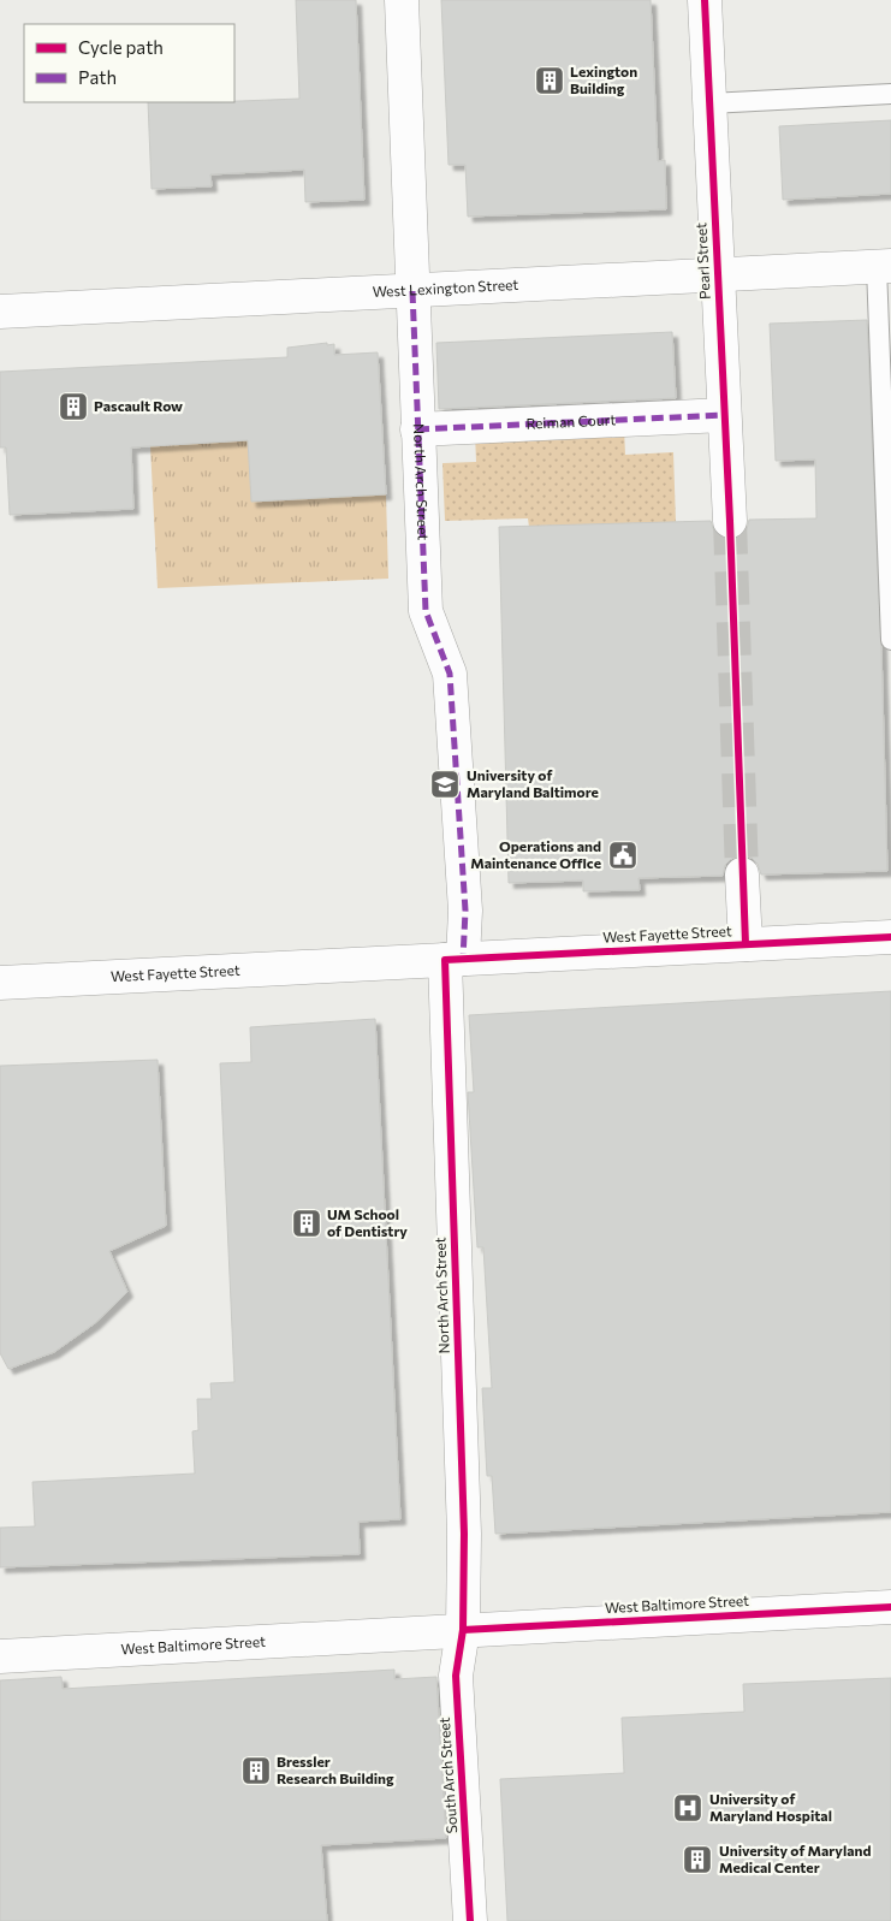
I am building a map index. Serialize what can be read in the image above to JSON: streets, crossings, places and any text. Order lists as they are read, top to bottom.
{
  "streets": {
    "street": [
      "Pearl Street",
      "West Lexington Street",
      "Reiman Court",
      "North Arch Street",
      "West Fayette Street",
      "West Baltimore Street",
      "South Arch Street"
    ]
  },
  "crossings": [
    ["Pearl Street", "West Lexington Street"],
    ["Pearl Street", "Reiman Court"],
    ["West Lexington Street", "North Arch Street"],
    ["Reiman Court", "North Arch Street"],
    ["North Arch Street", "West Fayette Street"],
    ["North Arch Street", "West Baltimore Street"],
    ["North Arch Street", "South Arch Street"],
    ["West Baltimore Street", "South Arch Street"]
  ],
  "places": {
    "building": [
      "Lexington Building",
      "Pascault Row",
      "UM School of Dentistry",
      "Bressler Research Building",
      "University of Maryland Medical Center"
    ],
    "school or university": ["University of Maryland Baltimore"],
    "public building": ["Operations and Maintenance Office"],
    "hospital": ["University of Maryland Hospital"]
  },
  "legend": ["Cycle path", "Path"]
}
